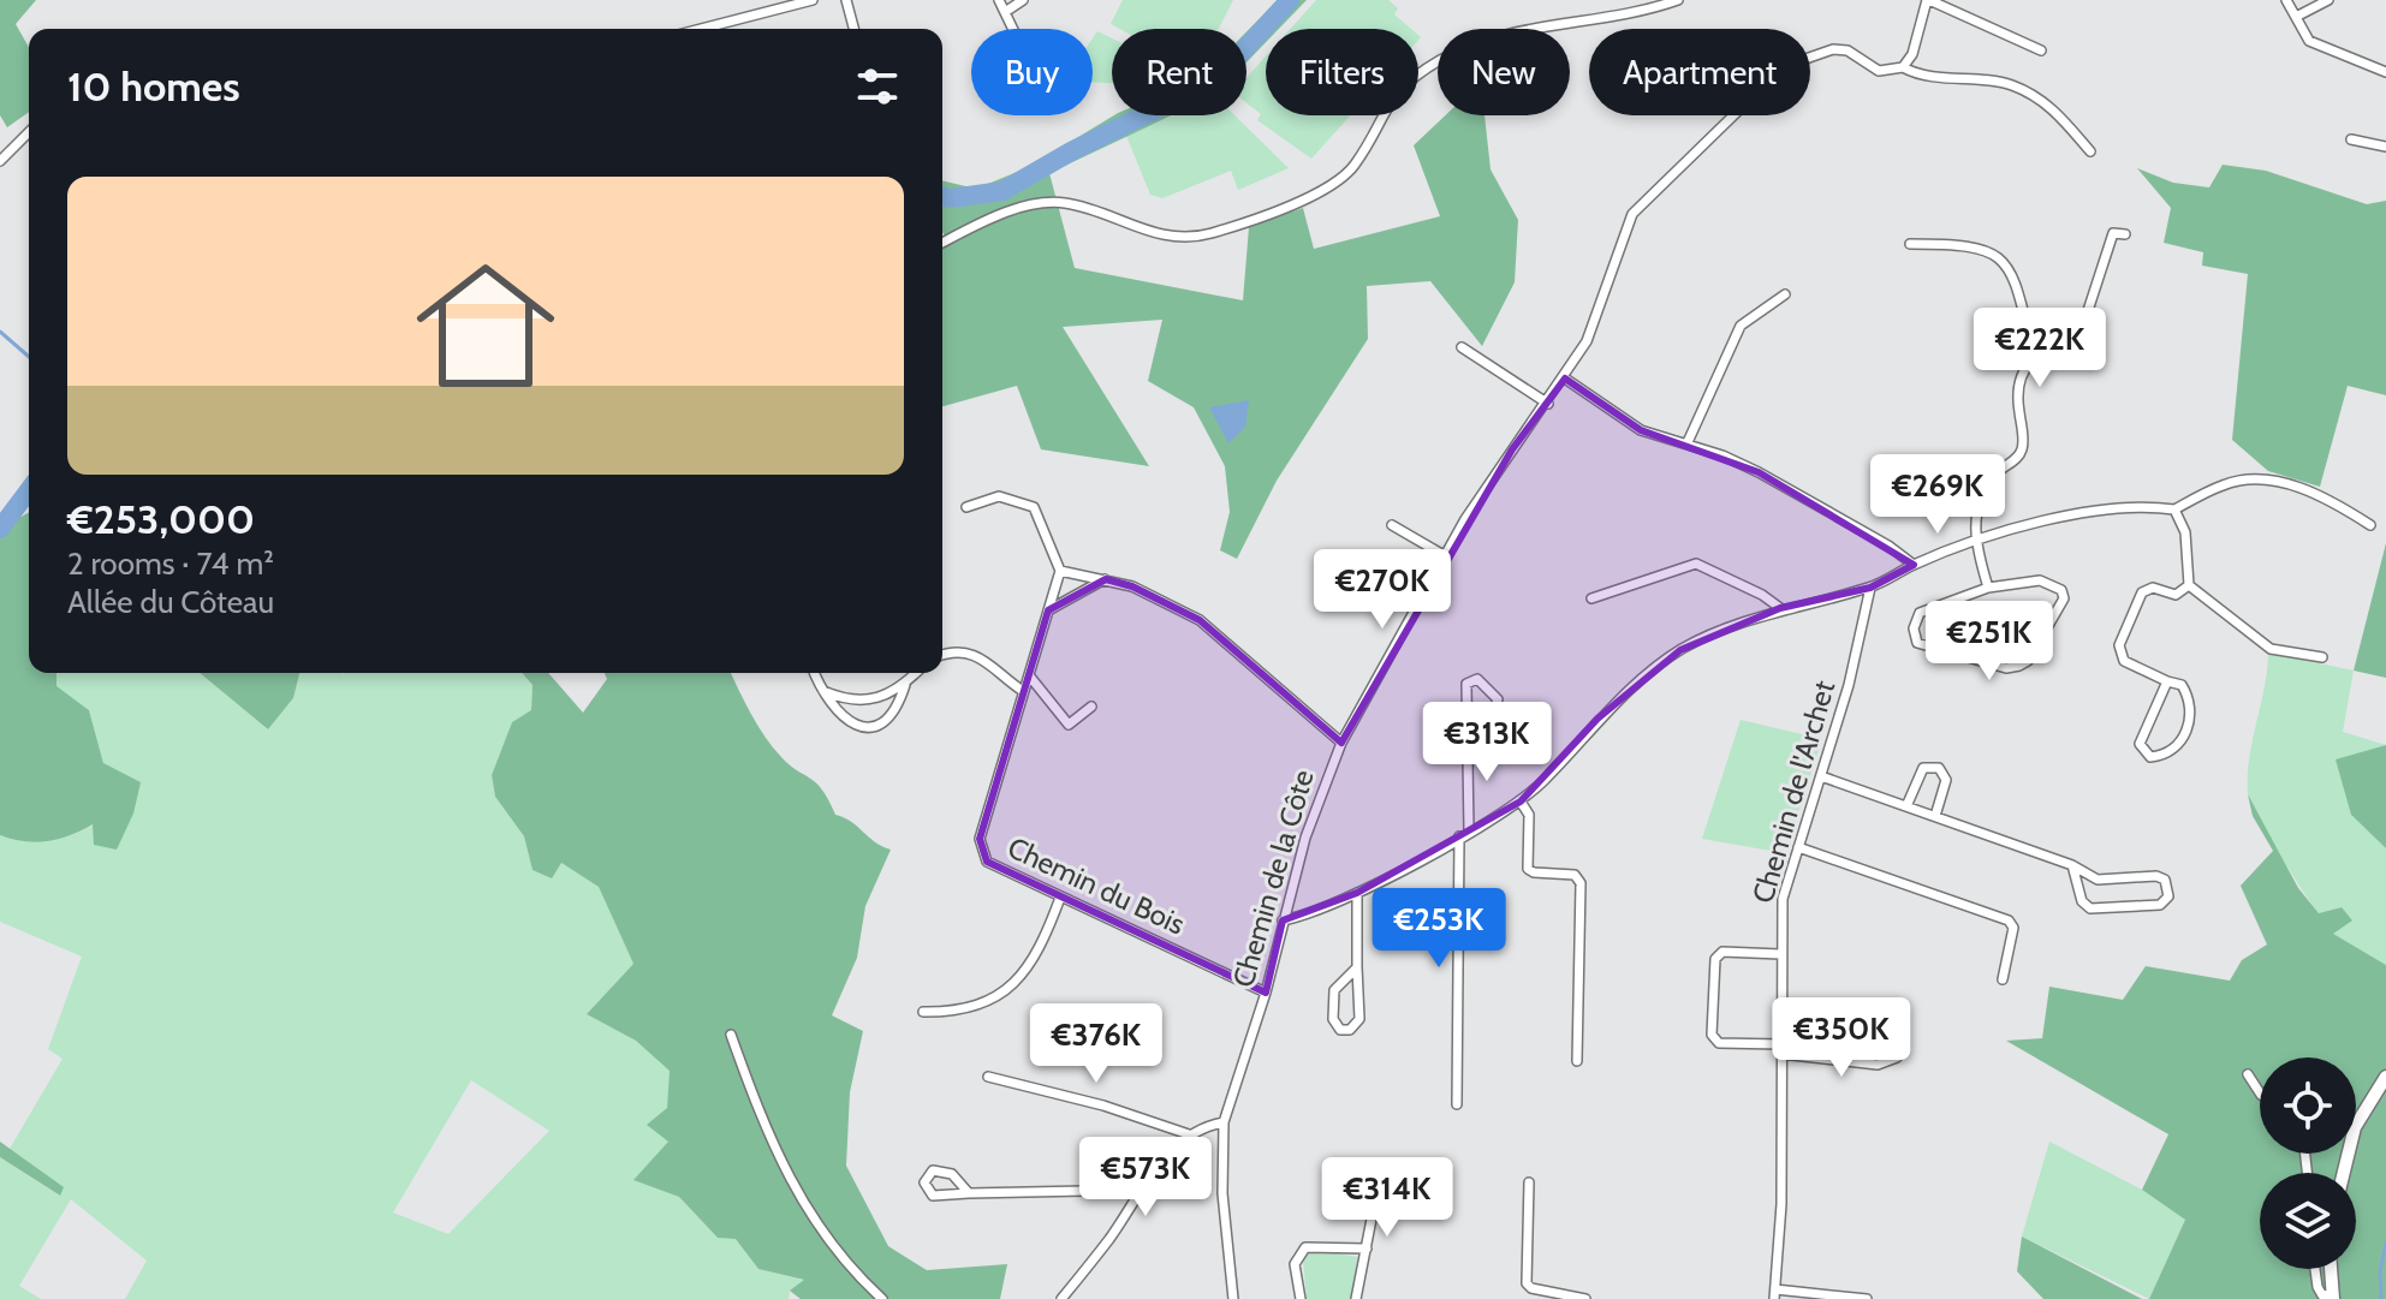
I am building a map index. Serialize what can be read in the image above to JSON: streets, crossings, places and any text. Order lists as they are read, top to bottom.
{
  "streets": {
    "street": ["Chemin de l'Archet", "Chemin de la Côte", "Chemin du Bois"]
  },
  "crossings": [
    ["Chemin de la Côte", "Chemin du Bois"]
  ],
  "page": {
    "chip": [
      "Buy",
      "Rent",
      "Filters",
      "New",
      "Apartment"
    ],
    "heading": "10 homes",
    "list": [
      {
        "name": "€253,000",
        "note": "2 rooms · 74 m² · Allée du Côteau"
      }
    ],
    "price": [
      "€222K",
      "€269K",
      "€270K",
      "€251K",
      "€313K",
      "€253K",
      "€350K",
      "€376K",
      "€573K",
      "€314K"
    ]
  }
}
